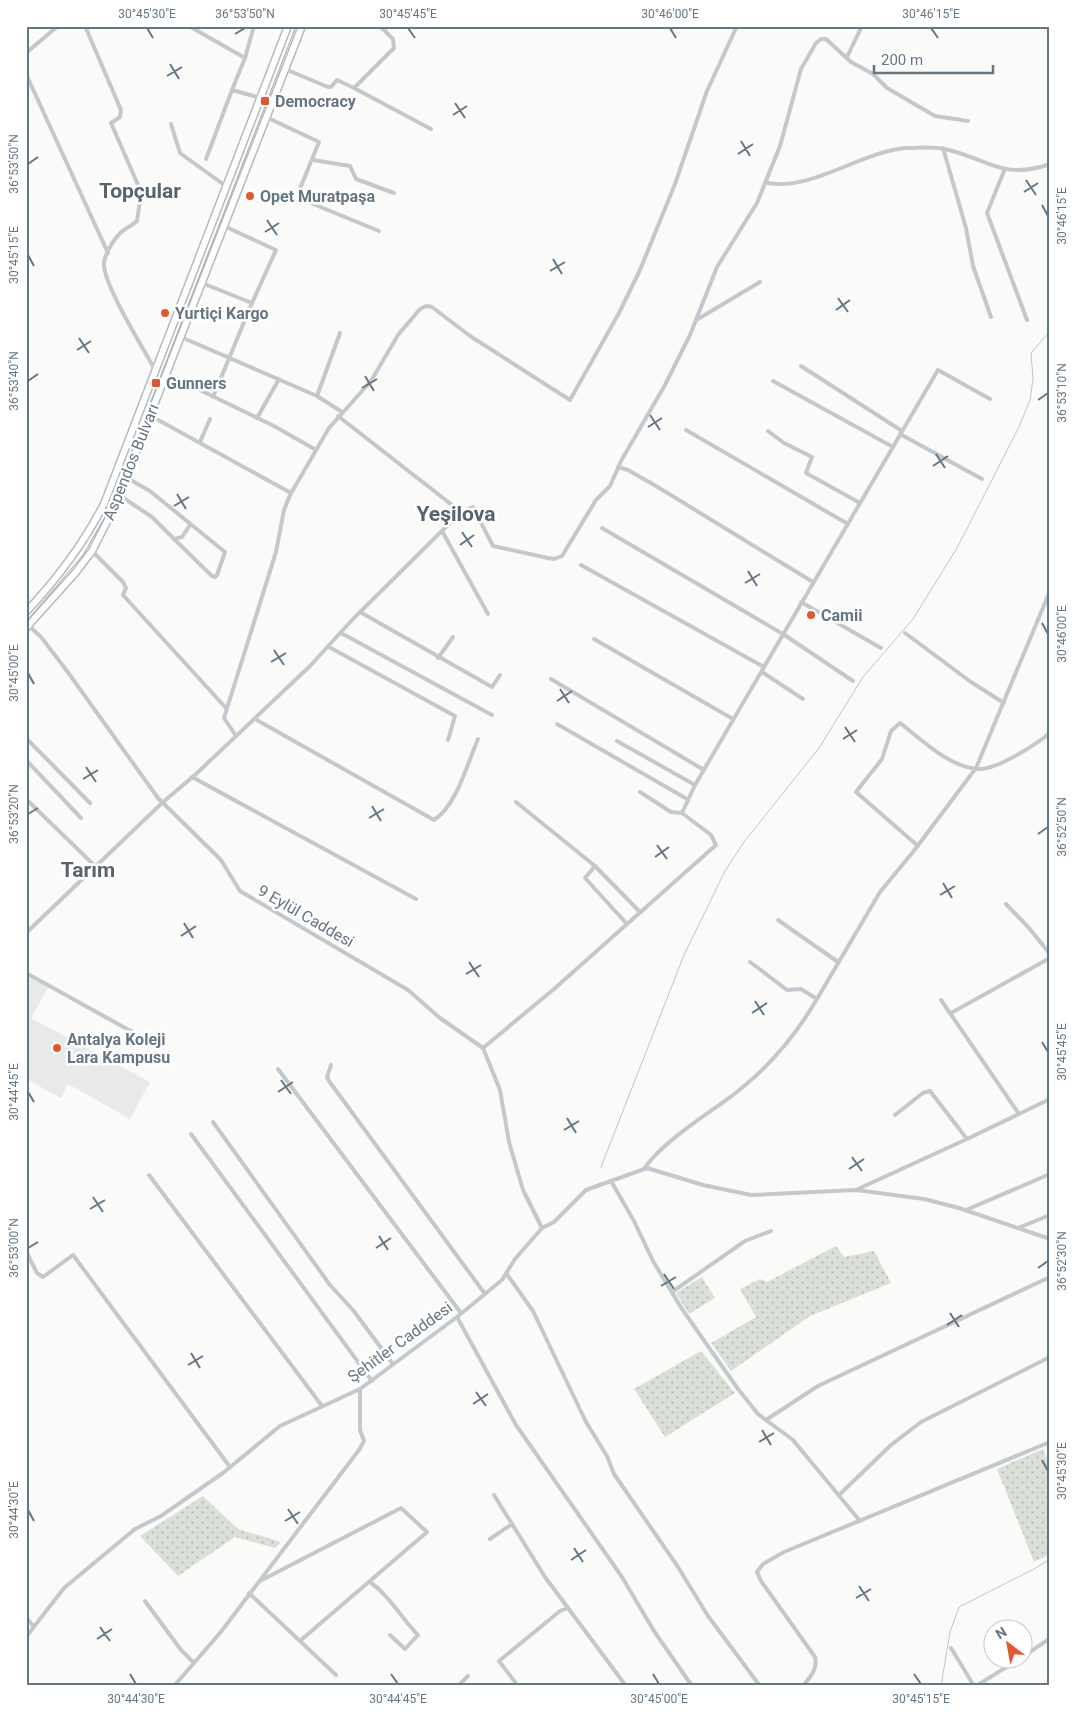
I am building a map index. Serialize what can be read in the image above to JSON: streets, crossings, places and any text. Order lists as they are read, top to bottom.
{
  "streets": {
    "main road": ["Aspendos Bulvarı"],
    "street": ["9 Eylül Caddesi", "Şehitler Cadddesi"]
  },
  "crossings": [
    ["Aspendos Bulvarı", "9 Eylül Caddesi"]
  ],
  "districts": ["Topçular", "Yeşilova", "Tarım"],
  "places": {
    "transit": ["Democracy", "Gunners"],
    "other": [
      "Opet Muratpaşa",
      "Yurtiçi Kargo",
      "Camii",
      "Antalya Koleji Lara Kampusu"
    ]
  },
  "scale_bar": "200 m",
  "north": "top left",
  "coordinates": [
    "30°45'30\"E",
    "36°53'50\"N",
    "30°45'45\"E",
    "30°46'00\"E",
    "30°46'15\"E",
    "30°45'15\"E",
    "36°53'40\"N",
    "36°53'10\"N",
    "30°45'00\"E",
    "36°53'20\"N",
    "36°52'50\"N",
    "30°44'45\"E",
    "36°53'00\"N",
    "36°52'30\"N",
    "30°44'30\"E"
  ]
}
